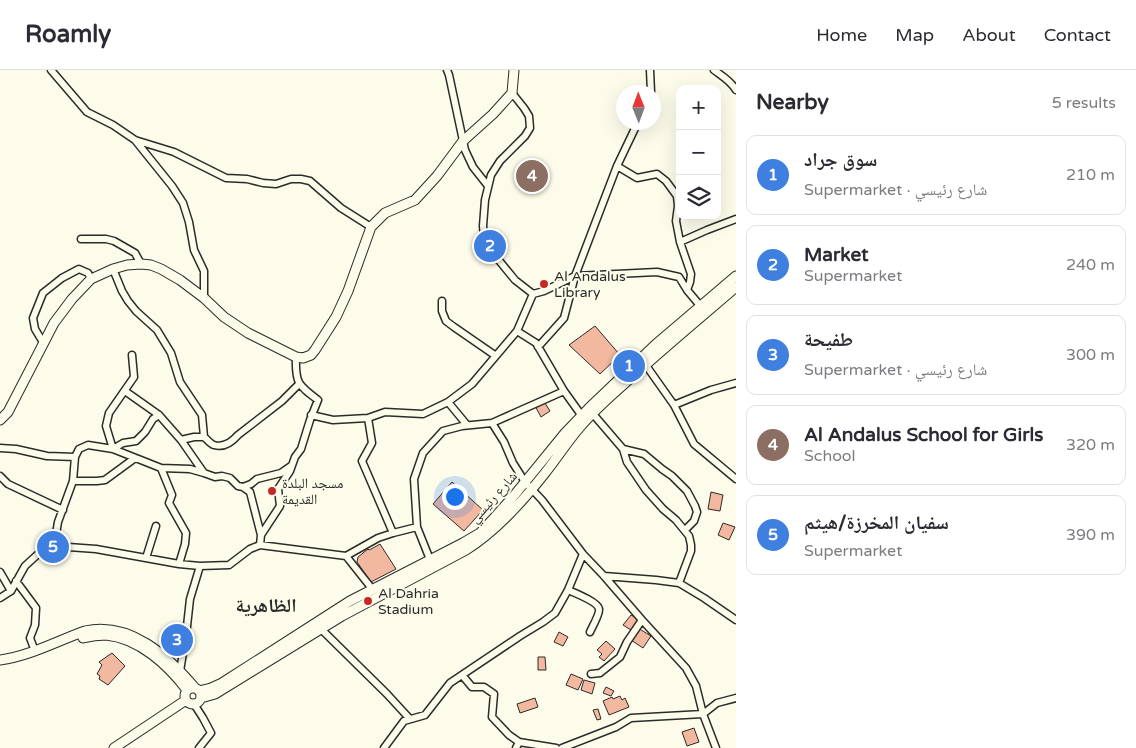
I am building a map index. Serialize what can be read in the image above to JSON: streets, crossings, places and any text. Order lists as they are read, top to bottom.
{
  "streets": {
    "main road": ["شارع رئيسي"]
  },
  "districts": ["الظاهرية"],
  "places": ["Al Andalus Library", "مسجد البلدة القديمة", "Al Dahria Stadium"],
  "north": "top",
  "page": {
    "header": "Roamly",
    "nav": [
      "Home",
      "Map",
      "About",
      "Contact"
    ],
    "heading": ["Nearby", "5 results"],
    "map_buttons": ["+", "−"],
    "list": [
      {
        "mark": "1",
        "name": "سوق جراد",
        "note": "Supermarket · شارع رئيسي",
        "value": "210 m"
      },
      {
        "mark": "2",
        "name": "Market",
        "note": "Supermarket",
        "value": "240 m"
      },
      {
        "mark": "3",
        "name": "طفيحة",
        "note": "Supermarket · شارع رئيسي",
        "value": "300 m"
      },
      {
        "mark": "4",
        "name": "Al Andalus School for Girls",
        "note": "School",
        "value": "320 m"
      },
      {
        "mark": "5",
        "name": "سفيان المخرزة/هيثم",
        "note": "Supermarket",
        "value": "390 m"
      }
    ],
    "pins": [
      "4",
      "2",
      "1",
      "5",
      "3"
    ]
  }
}
